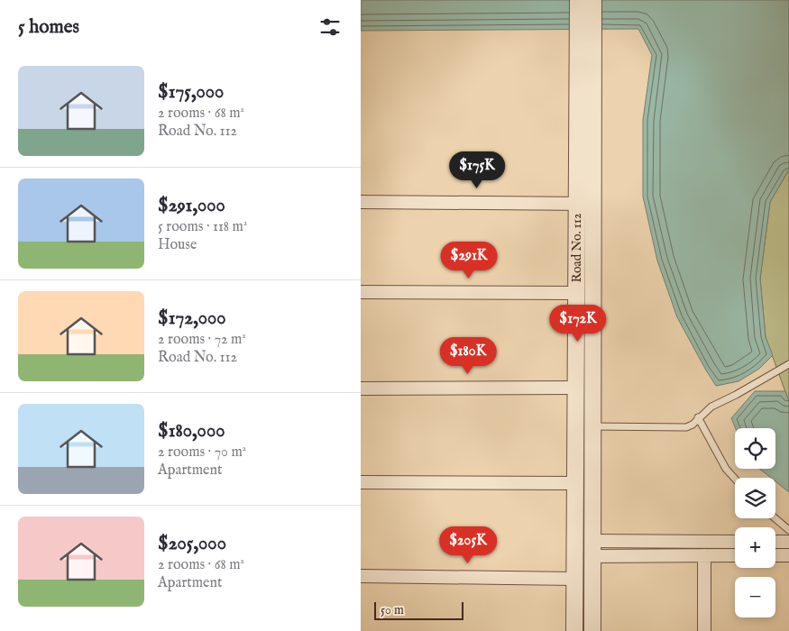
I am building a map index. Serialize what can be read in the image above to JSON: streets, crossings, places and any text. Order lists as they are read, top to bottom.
{
  "streets": {
    "street": ["Road No. 112"]
  },
  "scale_bar": "50 m",
  "page": {
    "heading": "5 homes",
    "list": [
      {
        "name": "$175,000",
        "note": "2 rooms · 68 m² · Road No. 112"
      },
      {
        "name": "$291,000",
        "note": "5 rooms · 118 m² · House"
      },
      {
        "name": "$172,000",
        "note": "2 rooms · 72 m² · Road No. 112"
      },
      {
        "name": "$180,000",
        "note": "2 rooms · 70 m² · Apartment"
      },
      {
        "name": "$205,000",
        "note": "2 rooms · 68 m² · Apartment"
      }
    ],
    "price": [
      "$175K",
      "$291K",
      "$172K",
      "$180K",
      "$205K"
    ],
    "map_buttons": ["+", "−"],
    "scale": "50 m"
  }
}
